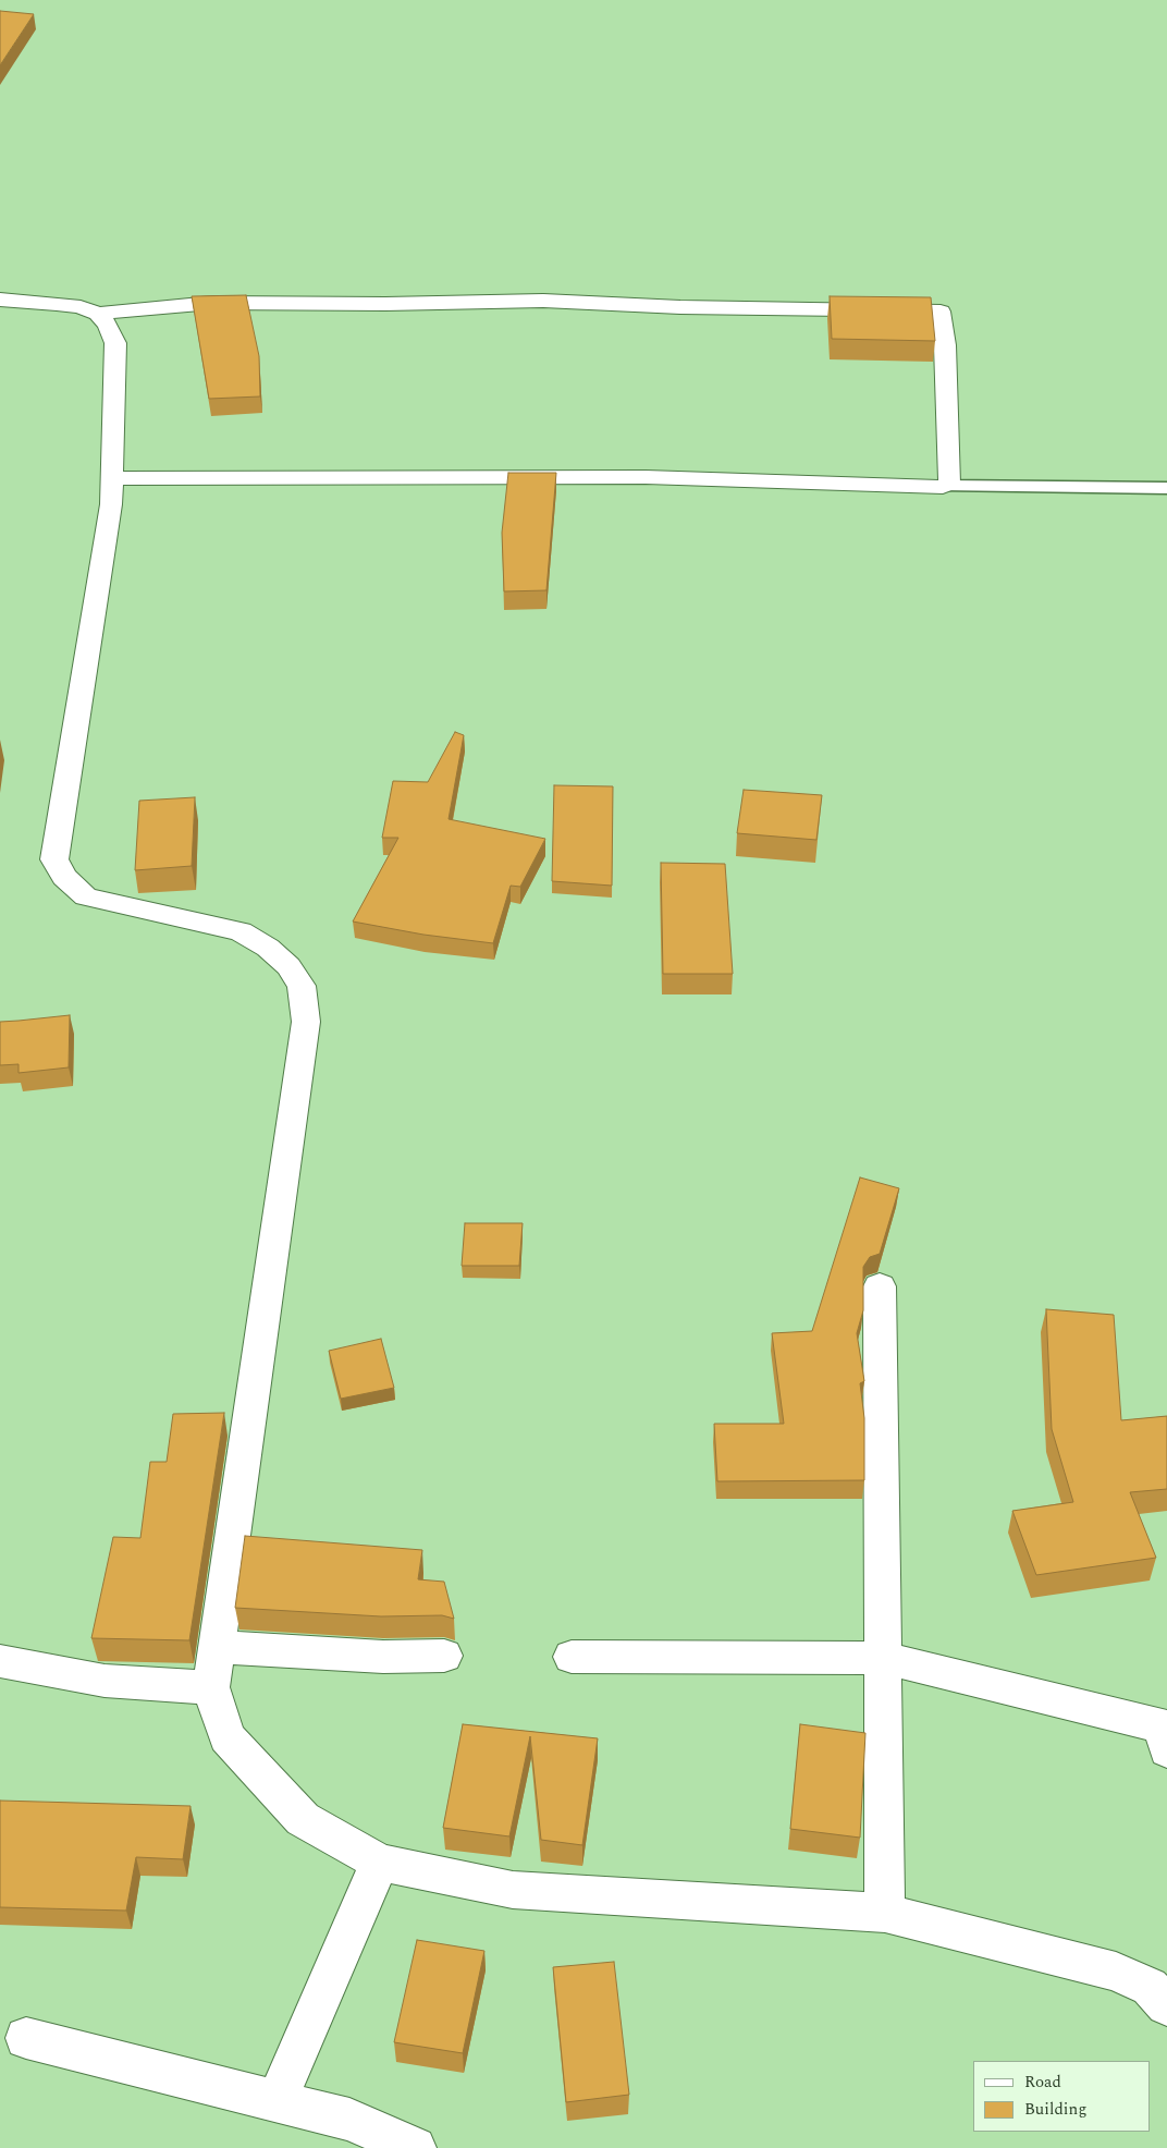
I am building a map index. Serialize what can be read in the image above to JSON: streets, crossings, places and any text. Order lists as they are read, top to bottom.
{
  "legend": ["Road", "Building"]
}
